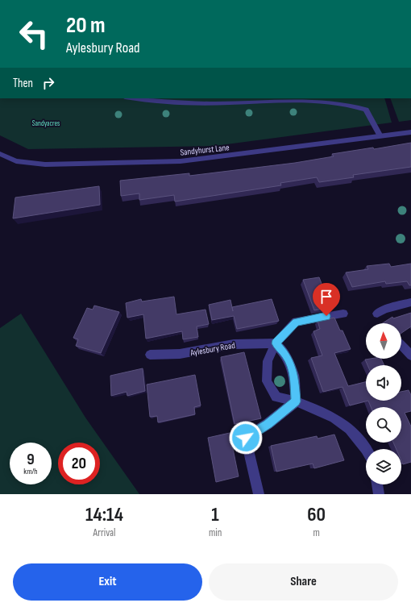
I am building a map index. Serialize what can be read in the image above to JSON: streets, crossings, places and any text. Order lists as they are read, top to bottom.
{
  "streets": {
    "street": ["Sandyhurst Lane", "Aylesbury Road"]
  },
  "parks": ["Sandyacres"],
  "north": "top",
  "page": {
    "turn": ["20 m", "Aylesbury Road"],
    "then": "Then",
    "speed": "9 km/h",
    "limit": "20",
    "eta": [
      "14:14",
      "Arrival",
      "1",
      "min",
      "60",
      "m"
    ],
    "buttons": ["Exit", "Share"]
  }
}
